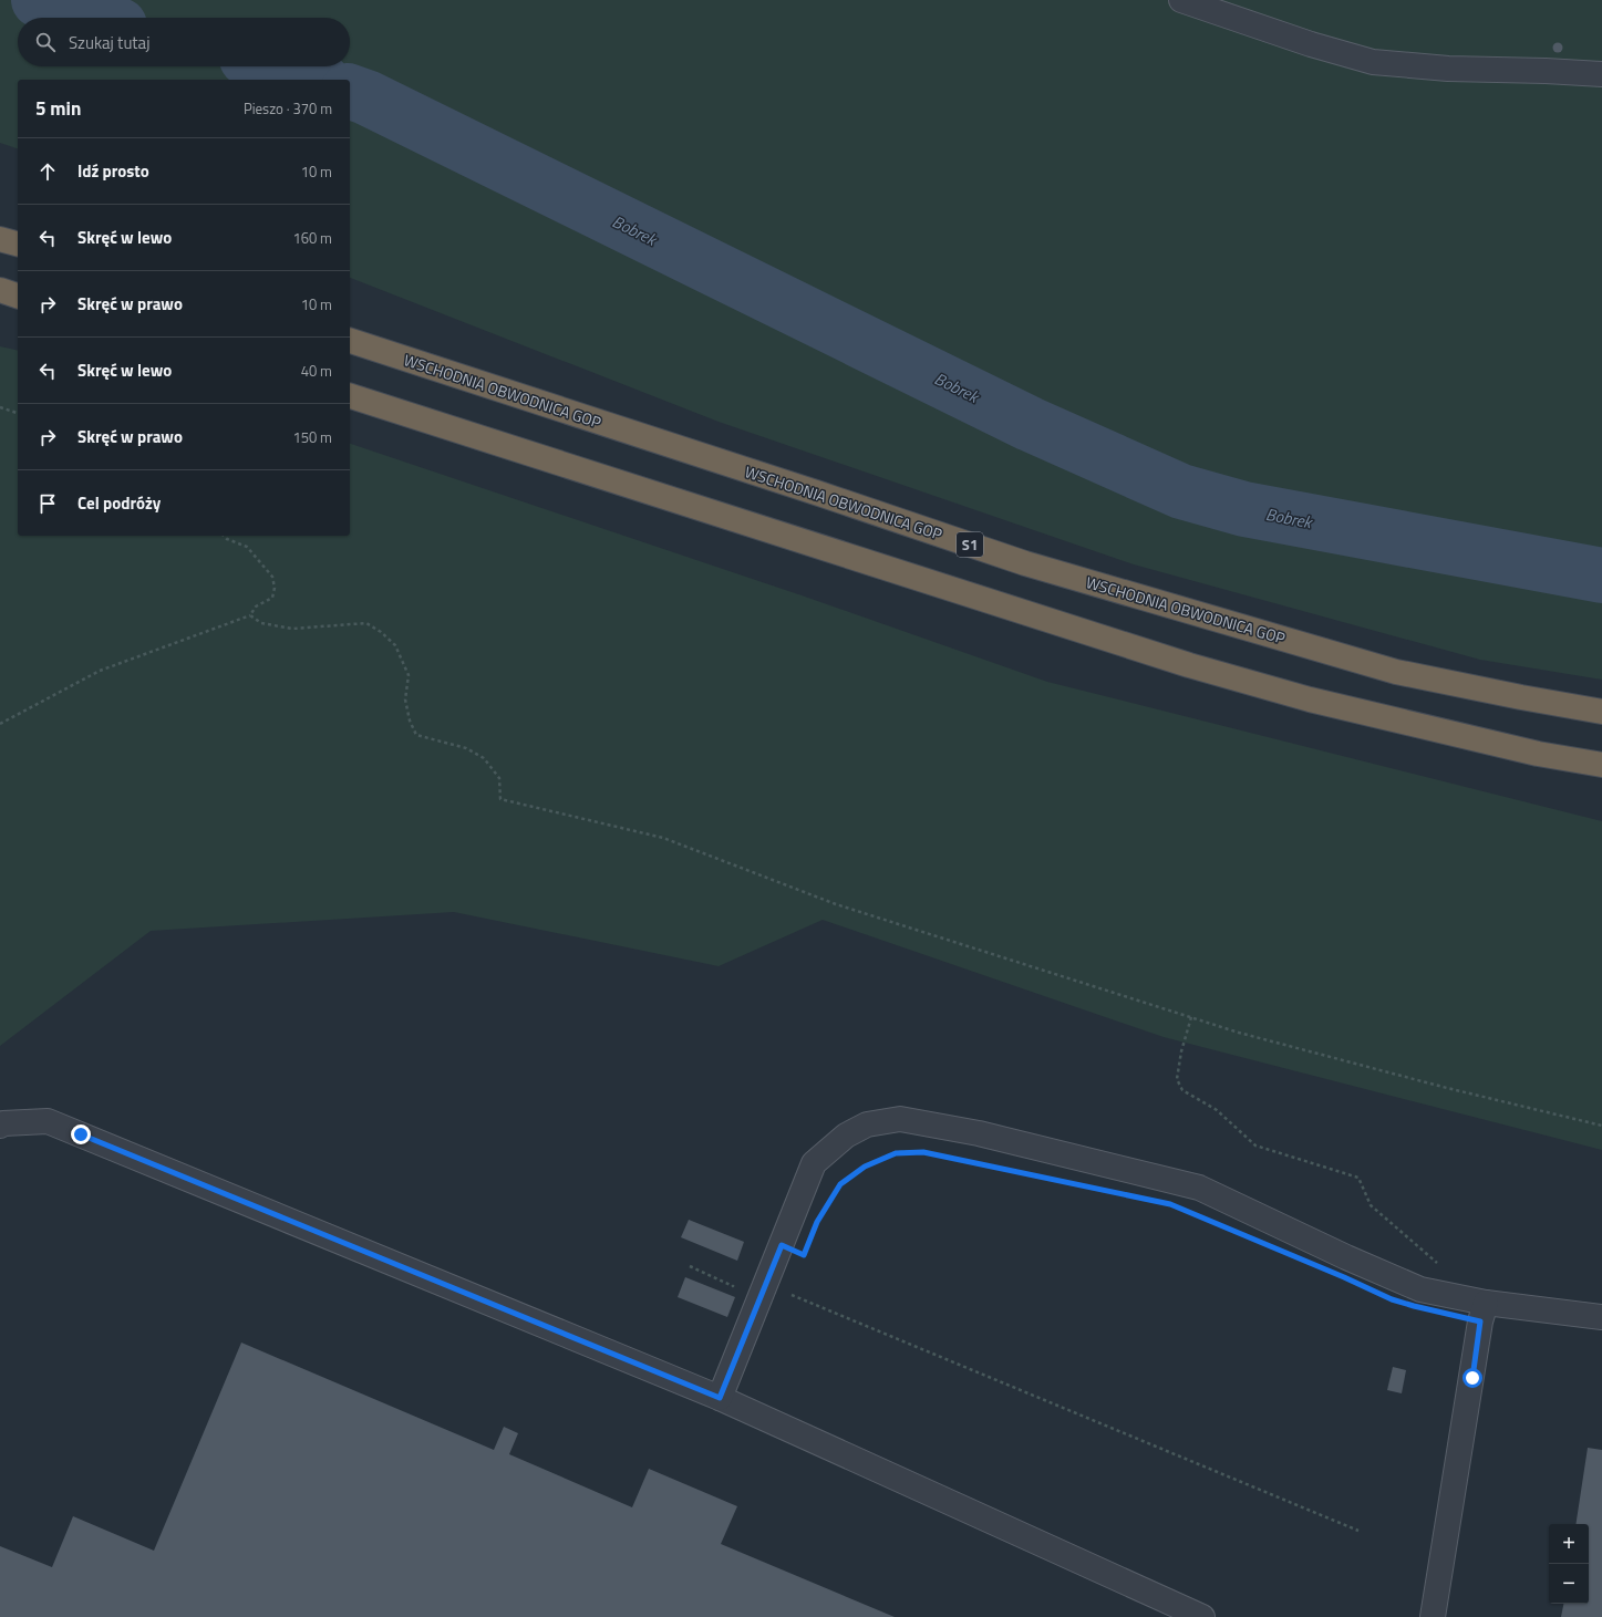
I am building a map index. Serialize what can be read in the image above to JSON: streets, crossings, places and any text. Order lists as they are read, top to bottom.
{
  "streets": {
    "highway": ["WSCHODNIA OBWODNICA GOP", "S1"]
  },
  "water": ["Bobrek"],
  "page": {
    "search": "Szukaj tutaj",
    "heading": ["5 min", "Pieszo · 370 m"],
    "list": [
      ["Idź prosto", "10 m"],
      ["Skręć w lewo", "160 m"],
      ["Skręć w prawo", "10 m"],
      ["Skręć w lewo", "40 m"],
      ["Skręć w prawo", "150 m"],
      "Cel podróży"
    ],
    "map_buttons": ["+", "−"]
  }
}
